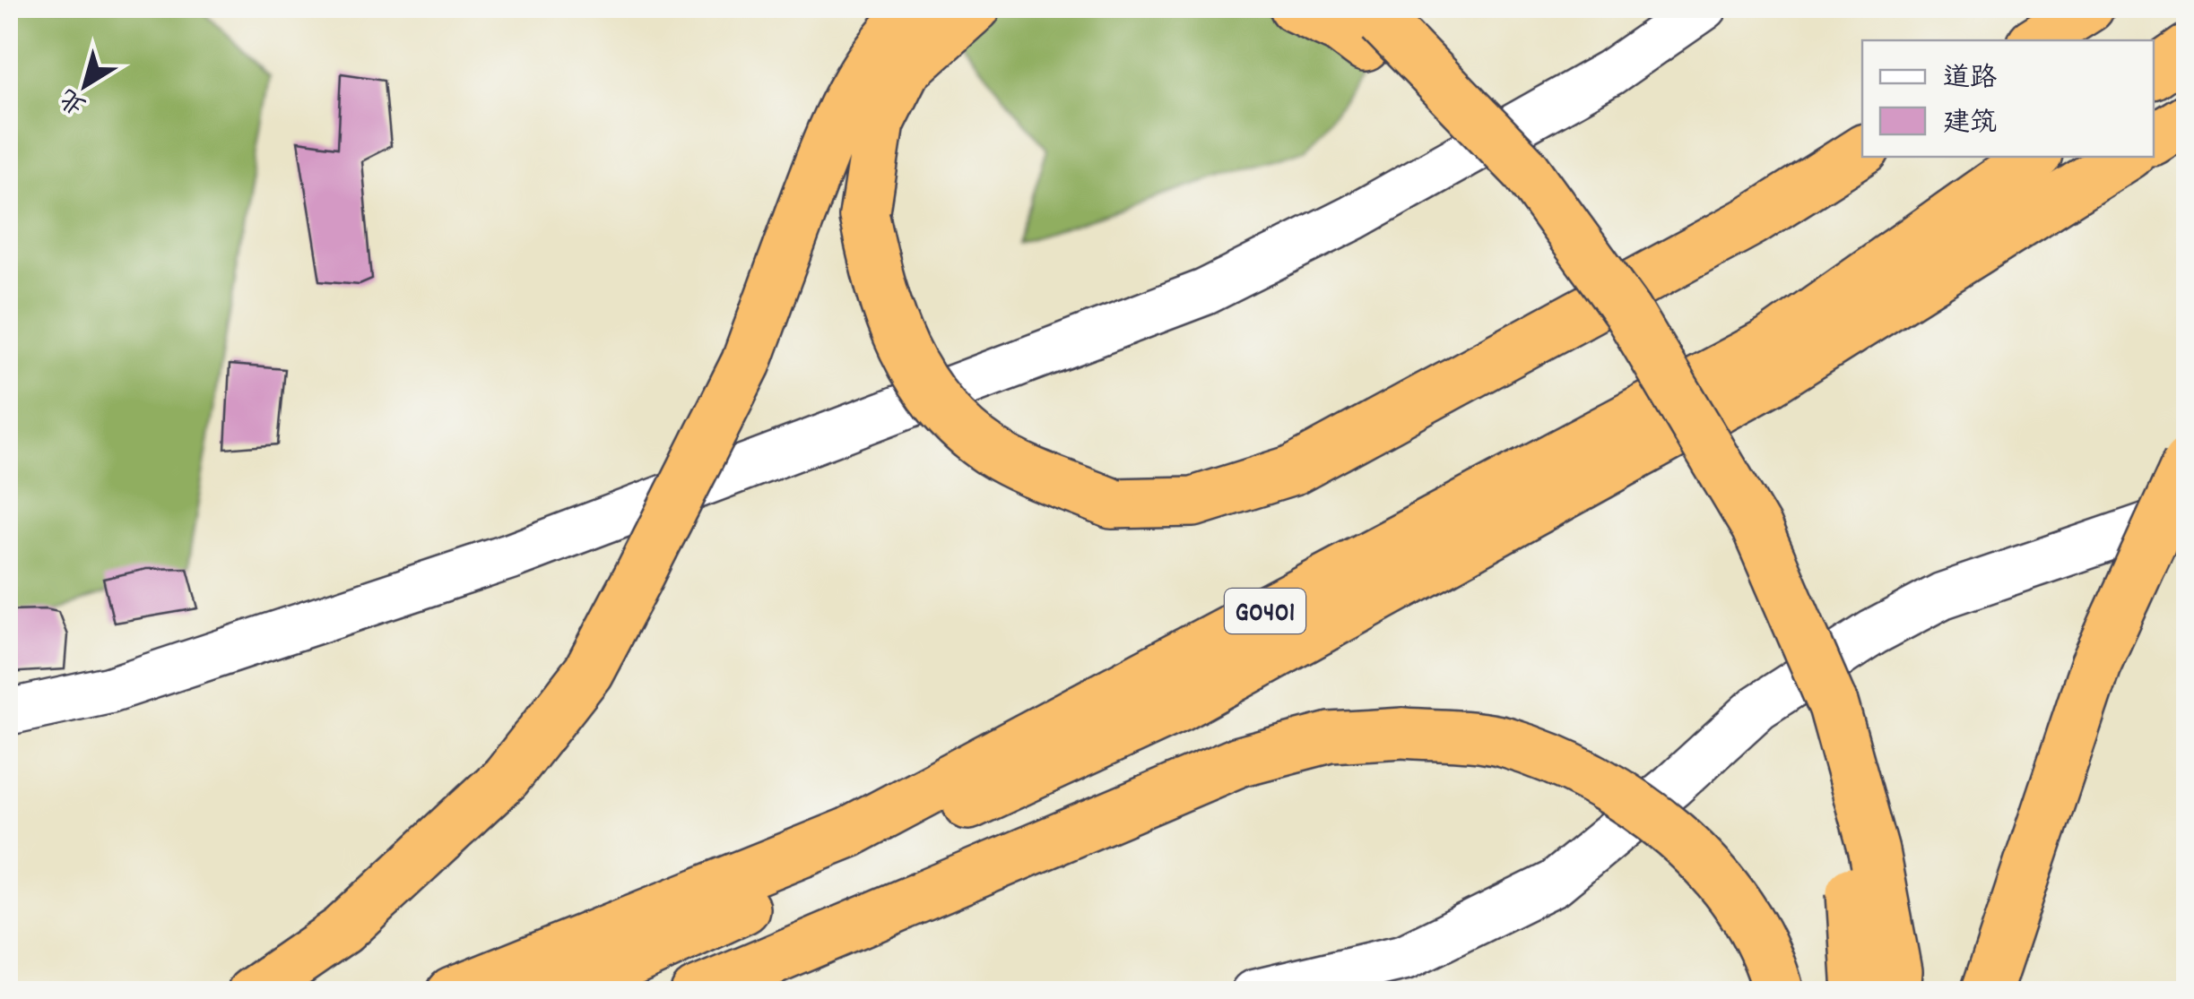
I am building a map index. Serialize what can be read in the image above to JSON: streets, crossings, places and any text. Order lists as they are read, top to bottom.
{
  "streets": {
    "highway": ["G0401"]
  },
  "legend": ["道路", "建筑"],
  "north": "bottom left"
}
